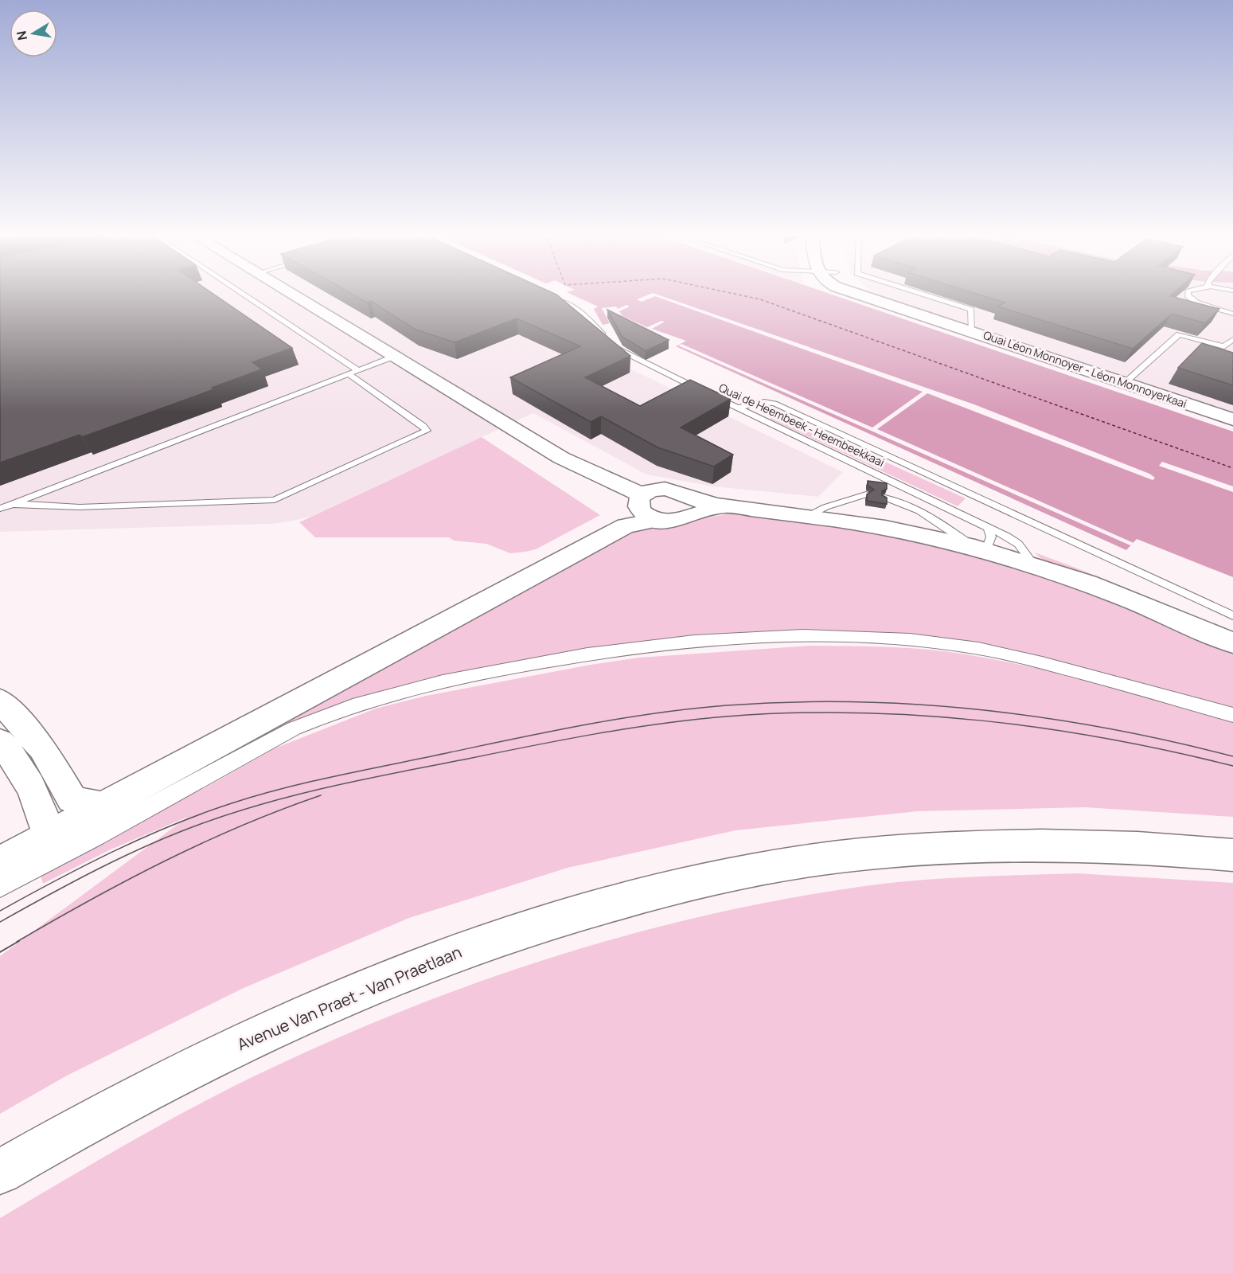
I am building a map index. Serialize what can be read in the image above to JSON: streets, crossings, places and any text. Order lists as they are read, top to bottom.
{
  "streets": {
    "main road": ["Quai Léon Monnoyer - Léon Monnoyerkaai", "Avenue Van Praet - Van Praetlaan"],
    "lane": ["Quai de Heembeek - Heembeekkaai"]
  },
  "north": "left"
}
